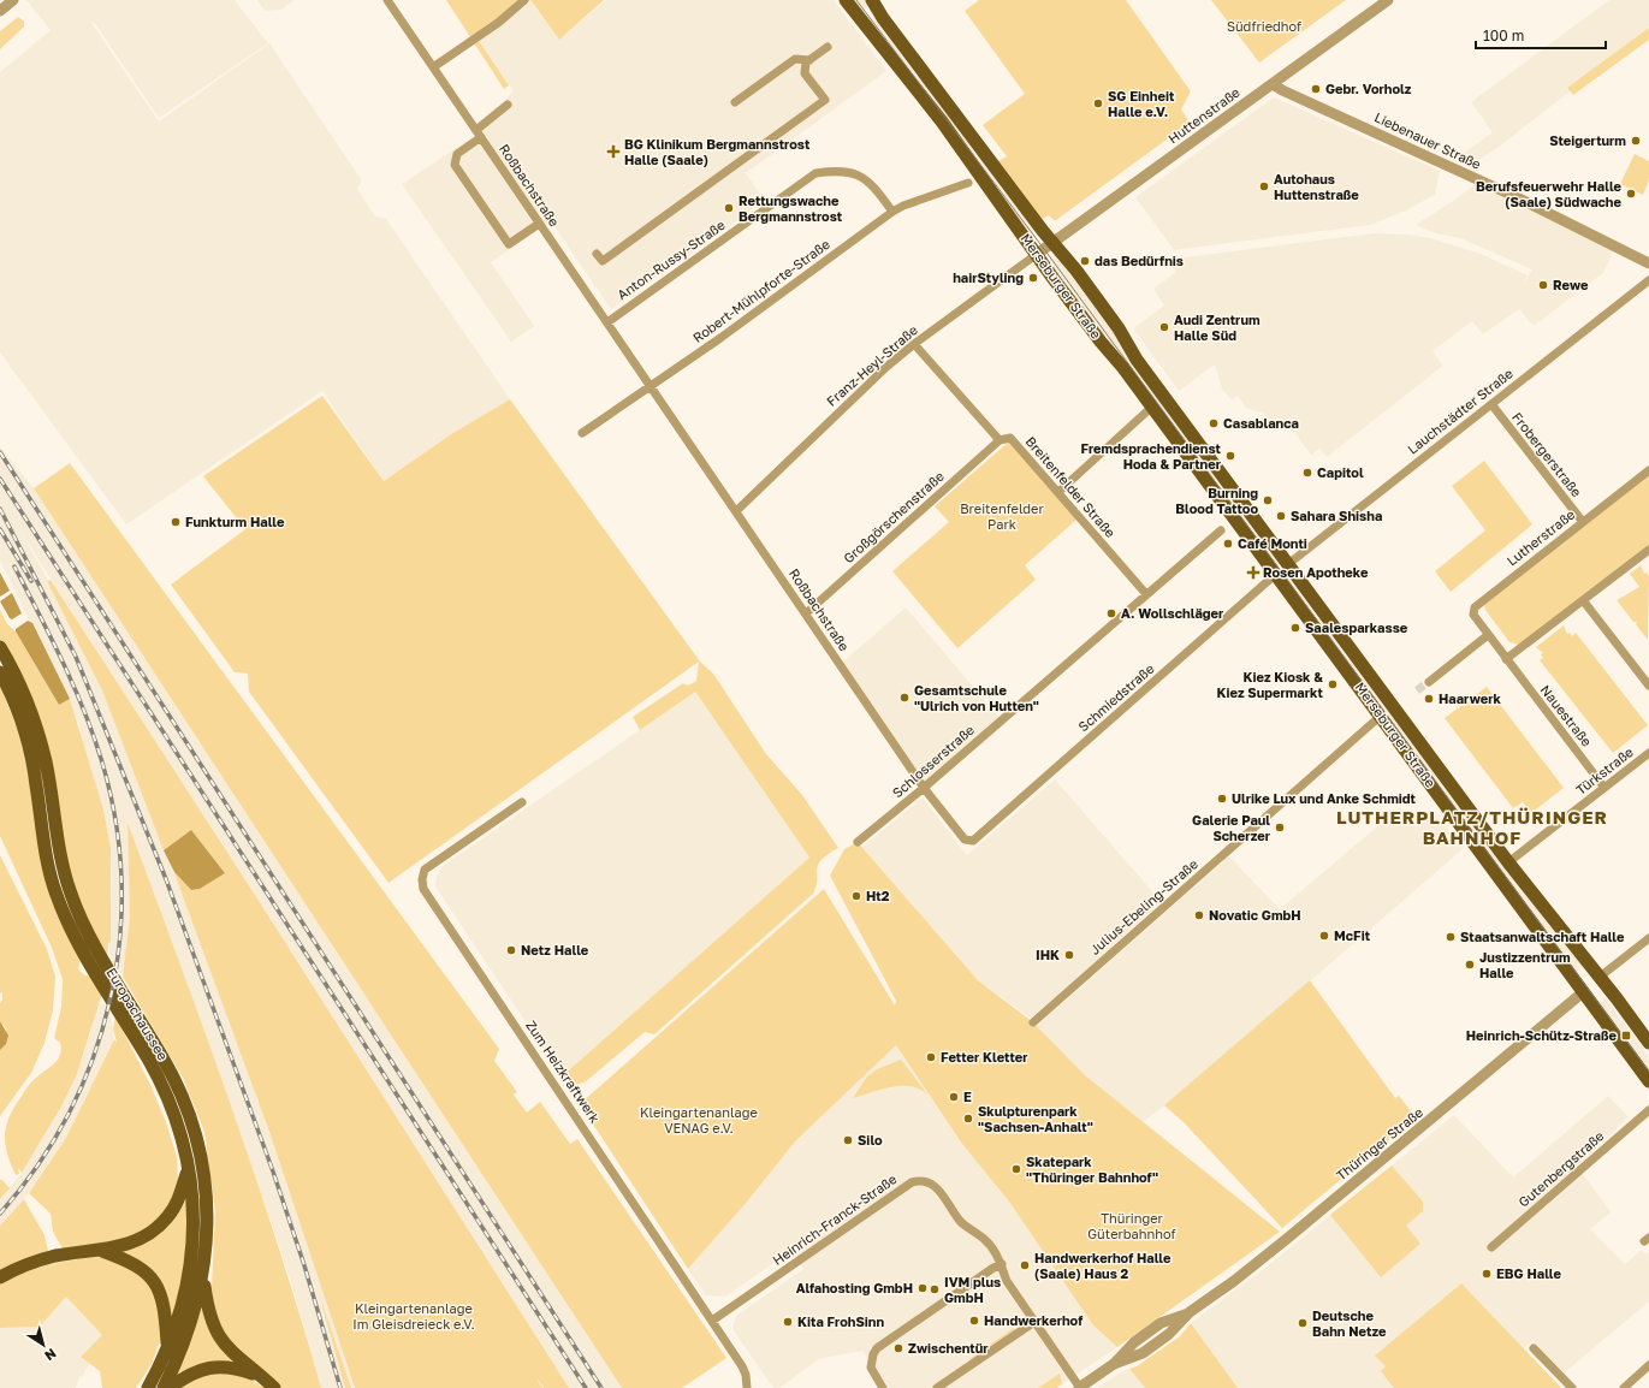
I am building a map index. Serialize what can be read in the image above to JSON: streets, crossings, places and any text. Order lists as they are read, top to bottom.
{
  "streets": {
    "main road": ["Merseburger Straße", "Europachaussee"],
    "street": [
      "Huttenstraße",
      "Liebenauer Straße",
      "Roßbachstraße",
      "Anton-Russy-Straße",
      "Robert-Mühlpforte-Straße",
      "Franz-Heyl-Straße",
      "Lauchstädter Straße",
      "Frobergerstraße",
      "Breitenfelder Straße",
      "Großgörschenstraße",
      "Lutherstraße",
      "Schmiedstraße",
      "Nauestraße",
      "Schlosserstraße",
      "Türkstraße",
      "Julius-Ebeling-Straße",
      "Zum Heizkraftwerk",
      "Thüringer Straße",
      "Gutenbergstraße",
      "Heinrich-Franck-Straße"
    ]
  },
  "crossings": [
    ["Huttenstraße", "Liebenauer Straße"],
    ["Huttenstraße", "Merseburger Straße"],
    ["Huttenstraße", "Franz-Heyl-Straße"],
    ["Roßbachstraße", "Anton-Russy-Straße"],
    ["Roßbachstraße", "Robert-Mühlpforte-Straße"],
    ["Roßbachstraße", "Franz-Heyl-Straße"],
    ["Roßbachstraße", "Großgörschenstraße"],
    ["Roßbachstraße", "Schmiedstraße"],
    ["Roßbachstraße", "Schlosserstraße"],
    ["Anton-Russy-Straße", "Robert-Mühlpforte-Straße"],
    ["Merseburger Straße", "Franz-Heyl-Straße"],
    ["Merseburger Straße", "Lauchstädter Straße"],
    ["Merseburger Straße", "Schmiedstraße"],
    ["Merseburger Straße", "Türkstraße"],
    ["Merseburger Straße", "Julius-Ebeling-Straße"],
    ["Merseburger Straße", "Thüringer Straße"],
    ["Lauchstädter Straße", "Frobergerstraße"],
    ["Frobergerstraße", "Lutherstraße"],
    ["Breitenfelder Straße", "Großgörschenstraße"],
    ["Breitenfelder Straße", "Schlosserstraße"],
    ["Lutherstraße", "Nauestraße"],
    ["Nauestraße", "Türkstraße"],
    ["Zum Heizkraftwerk", "Heinrich-Franck-Straße"],
    ["Thüringer Straße", "Heinrich-Franck-Straße"]
  ],
  "districts": ["LUTHERPLATZ/THÜRINGER BAHNHOF"],
  "parks": [
    "Südfriedhof",
    "Breitenfelder Park",
    "Kleingartenanlage VENAG e.V.",
    "Thüringer Güterbahnhof",
    "Kleingartenanlage Im Gleisdreieck e.V."
  ],
  "places": {
    "other": [
      "Gebr. Vorholz",
      "SG Einheit Halle e.V.",
      "Steigerturm",
      "Autohaus Huttenstraße",
      "Berufsfeuerwehr Halle (Saale) Südwache",
      "Rettungswache Bergmannstrost",
      "das Bedürfnis",
      "hairStyling",
      "Rewe",
      "Audi Zentrum Halle Süd",
      "Casablanca",
      "Fremdsprachendienst Hoda & Partner",
      "Capitol",
      "Burning Blood Tattoo",
      "Sahara Shisha",
      "Funkturm Halle",
      "Café Monti",
      "A. Wollschläger",
      "Saalesparkasse",
      "Kiez Kiosk & Kiez Supermarkt",
      "Gesamtschule \"Ulrich von Hutten\"",
      "Haarwerk",
      "Ulrike Lux und Anke Schmidt",
      "Galerie Paul Scherzer",
      "Ht2",
      "Novatic GmbH",
      "McFit",
      "Staatsanwaltschaft Halle",
      "Netz Halle",
      "IHK",
      "Justizzentrum Halle",
      "Fetter Kletter",
      "E",
      "Skulpturenpark \"Sachsen-Anhalt\"",
      "Silo",
      "Skatepark \"Thüringer Bahnhof\"",
      "Handwerkerhof Halle (Saale) Haus 2",
      "EBG Halle",
      "Alfahosting GmbH",
      "IVM plus GmbH",
      "Handwerkerhof",
      "Kita FrohSinn",
      "Deutsche Bahn Netze",
      "Zwischentür"
    ],
    "health": ["BG Klinikum Bergmannstrost Halle (Saale)", "Rosen Apotheke"],
    "transit": ["Heinrich-Schütz-Straße"]
  },
  "scale_bar": "100 m",
  "north": "bottom right"
}
